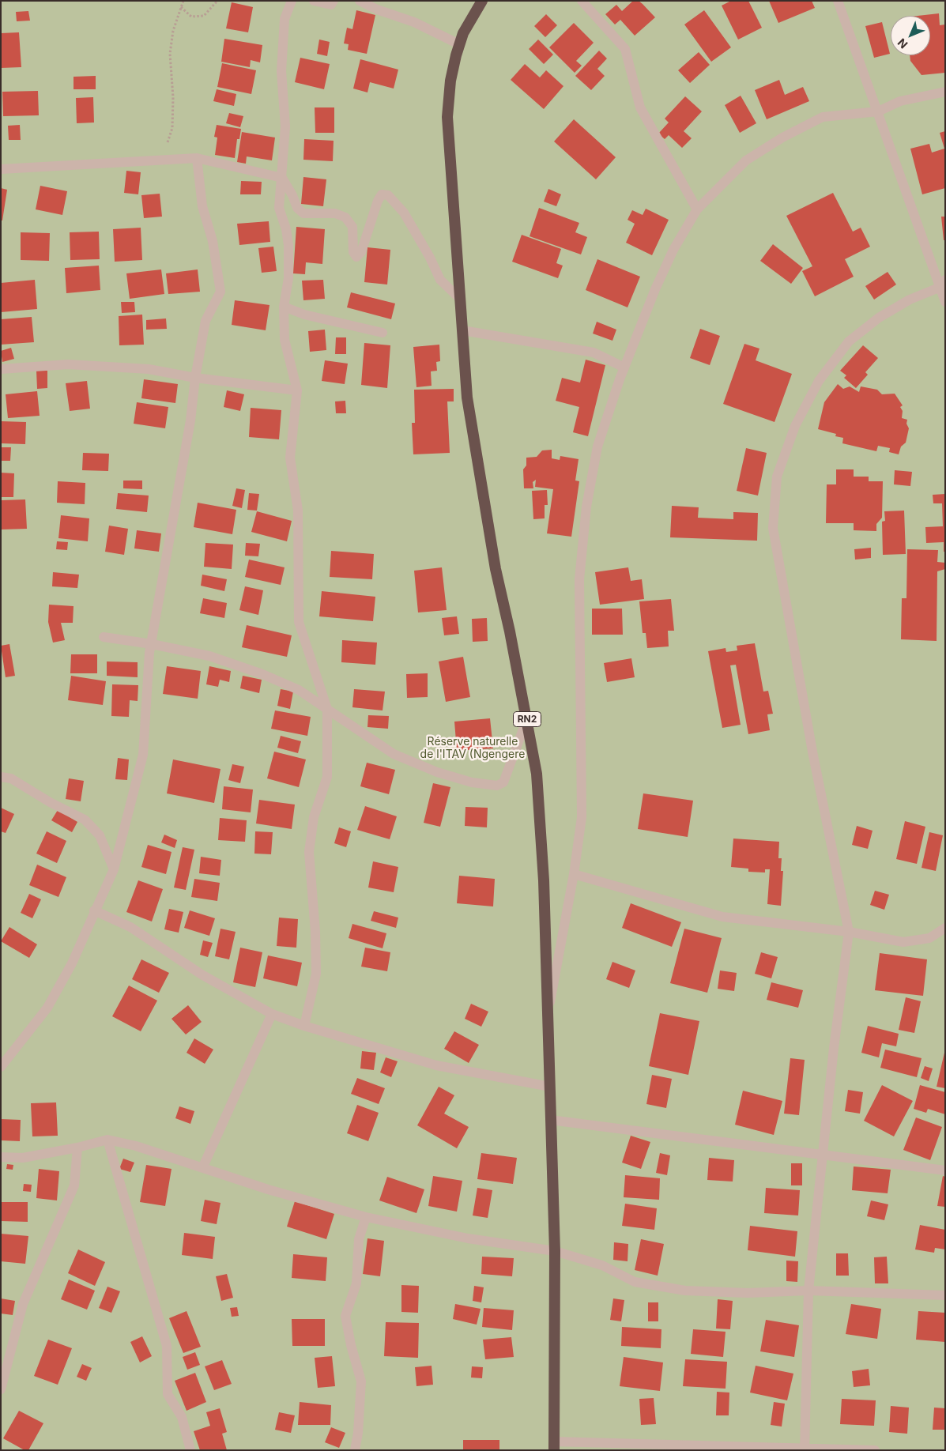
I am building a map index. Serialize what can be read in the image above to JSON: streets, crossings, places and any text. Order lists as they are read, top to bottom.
{
  "streets": {
    "highway": ["RN2"]
  },
  "parks": ["Réserve naturelle de l'ITAV (Ngengere"],
  "north": "bottom left"
}
